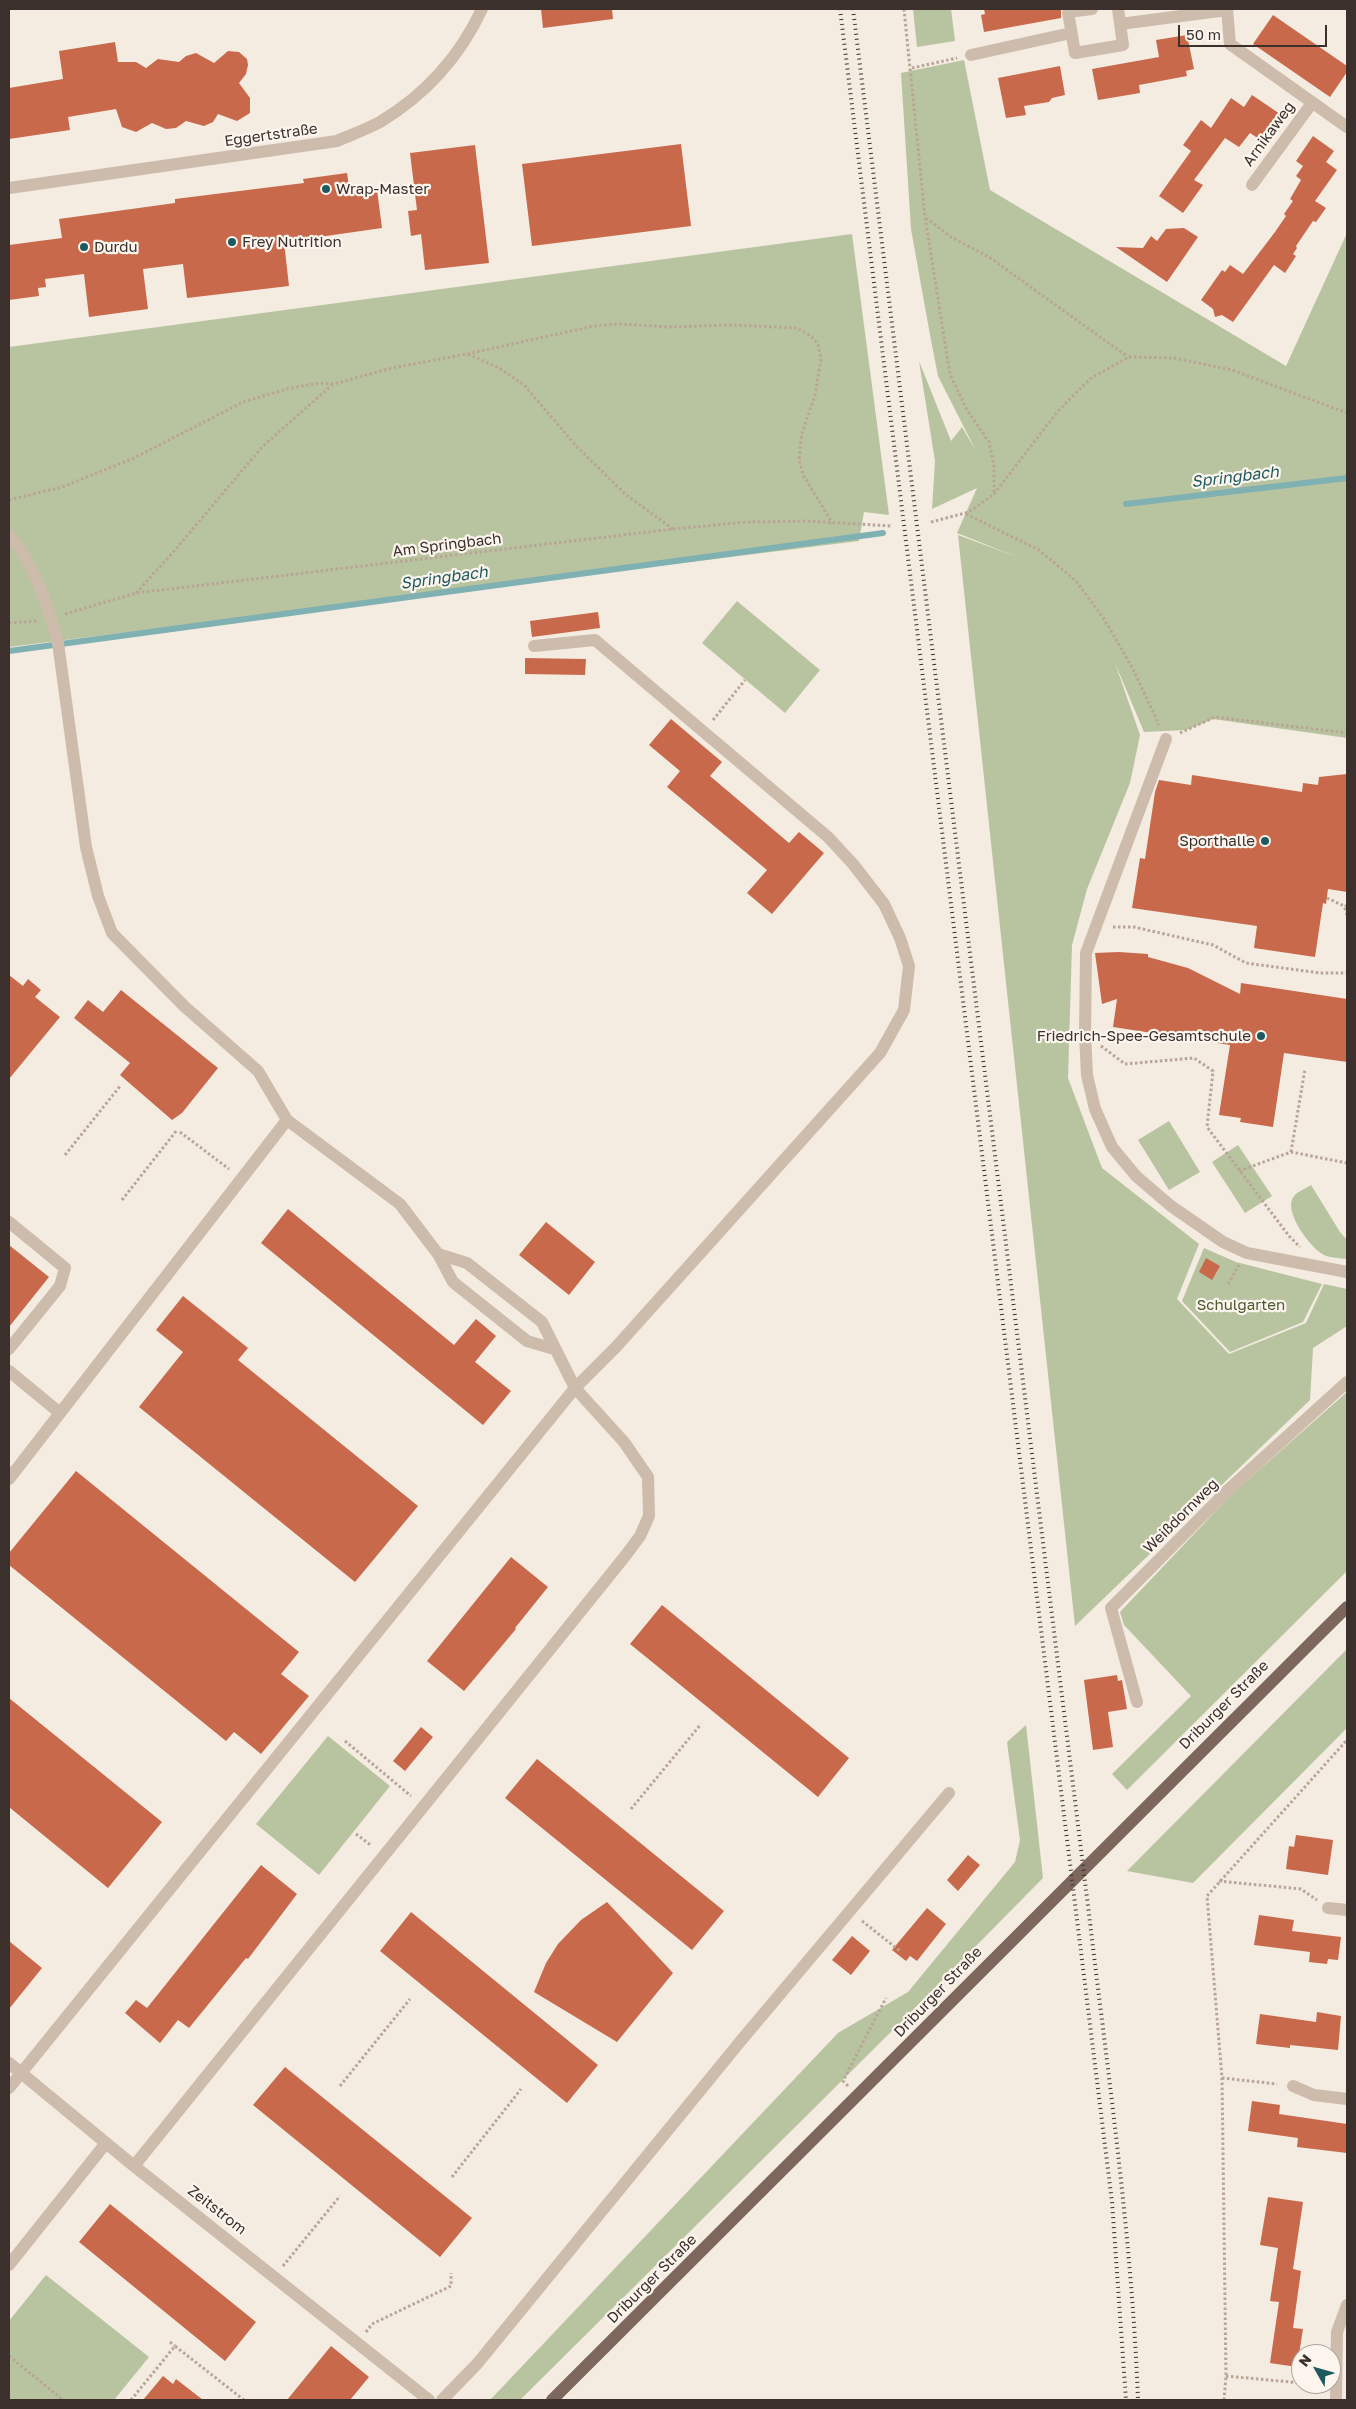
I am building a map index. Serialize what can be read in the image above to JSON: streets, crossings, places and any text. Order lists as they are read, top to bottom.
{
  "streets": {
    "main road": ["Driburger Straße"],
    "street": [
      "Arnikaweg",
      "Eggertstraße",
      "Weißdornweg",
      "Zeitstrom"
    ],
    "path": ["Am Springbach"]
  },
  "water": ["Springbach"],
  "parks": ["Schulgarten"],
  "places": [
    "Wrap-Master",
    "Frey Nutrition",
    "Durdu",
    "Sporthalle",
    "Friedrich-Spee-Gesamtschule"
  ],
  "scale_bar": "50 m",
  "north": "top left"
}
